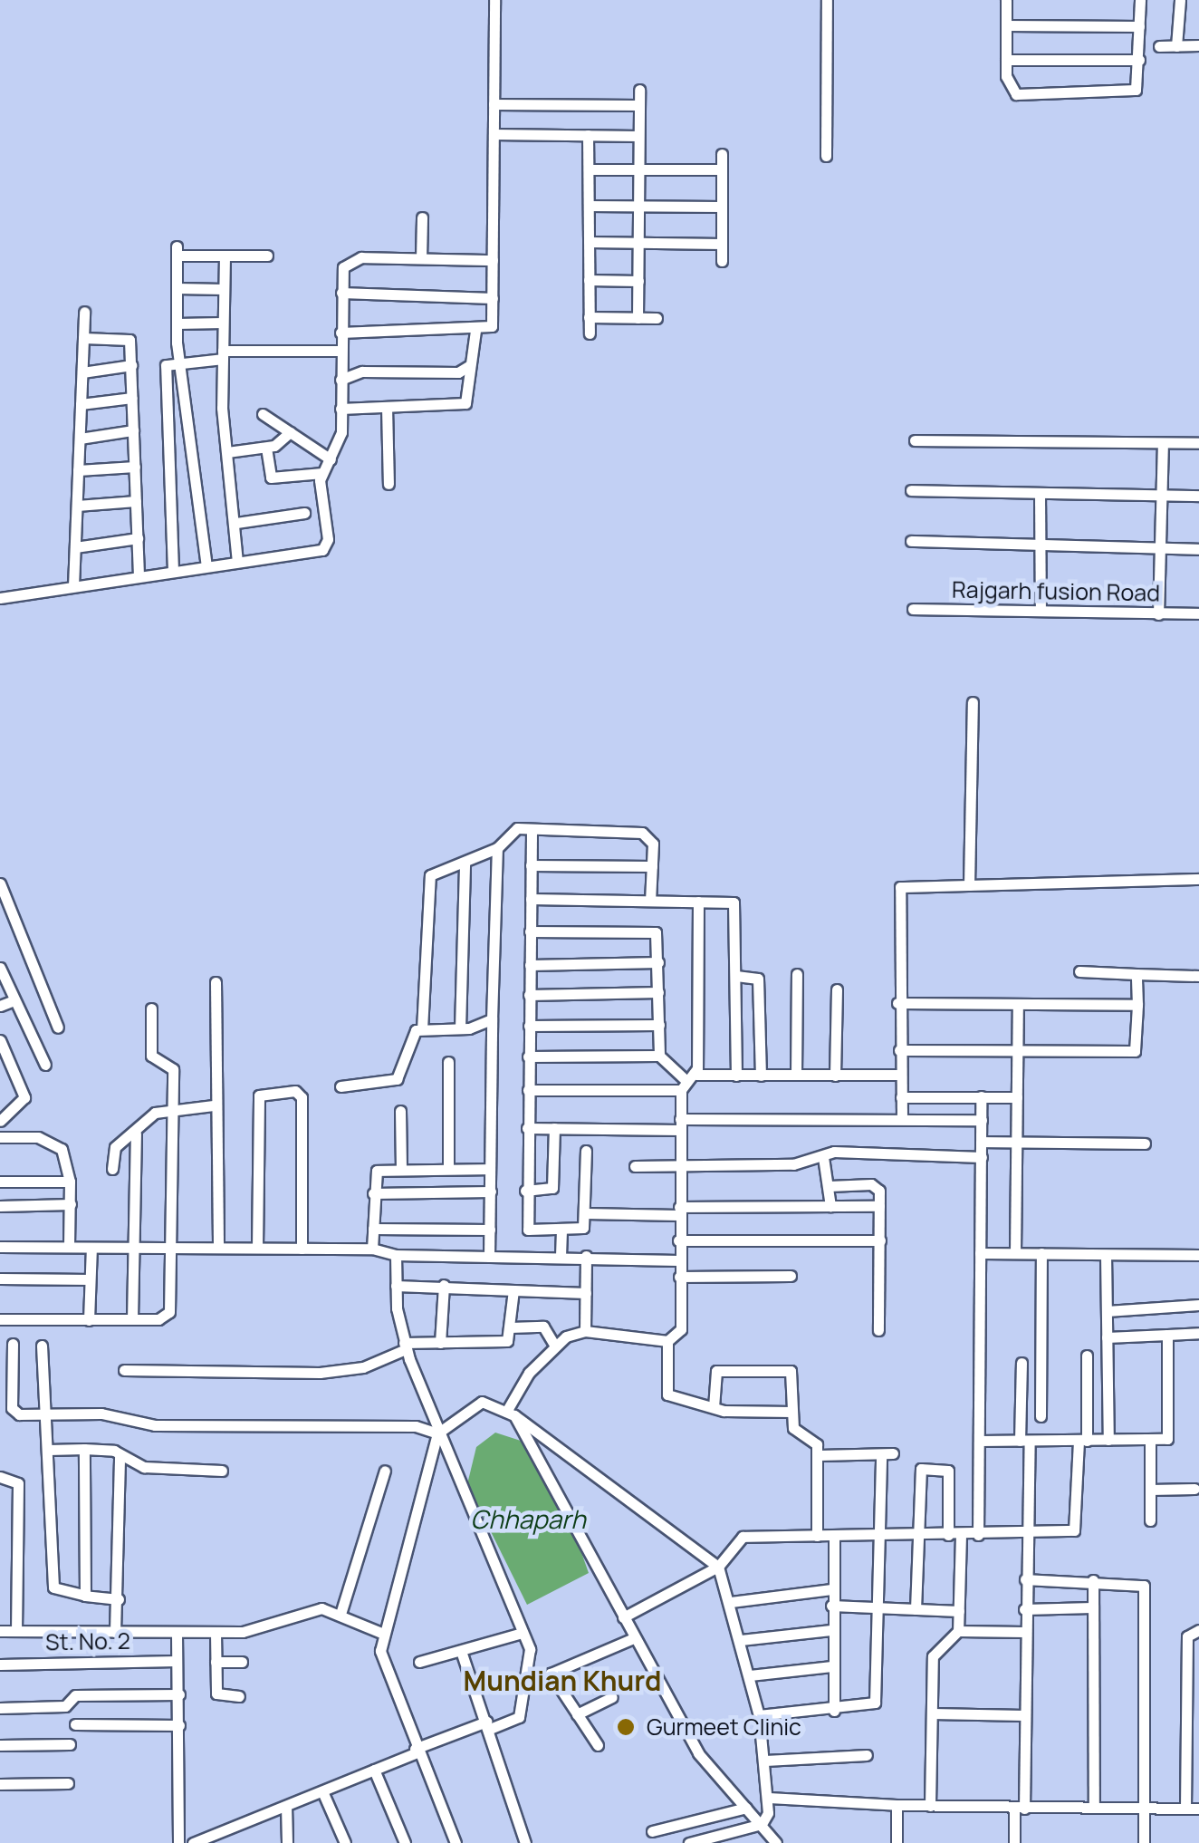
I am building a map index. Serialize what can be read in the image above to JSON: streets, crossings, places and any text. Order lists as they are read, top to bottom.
{
  "streets": {
    "street": ["Rajgarh fusion Road", "St. No. 2"]
  },
  "districts": ["Mundian Khurd"],
  "water": ["Chhaparh"],
  "places": ["Gurmeet Clinic"]
}
